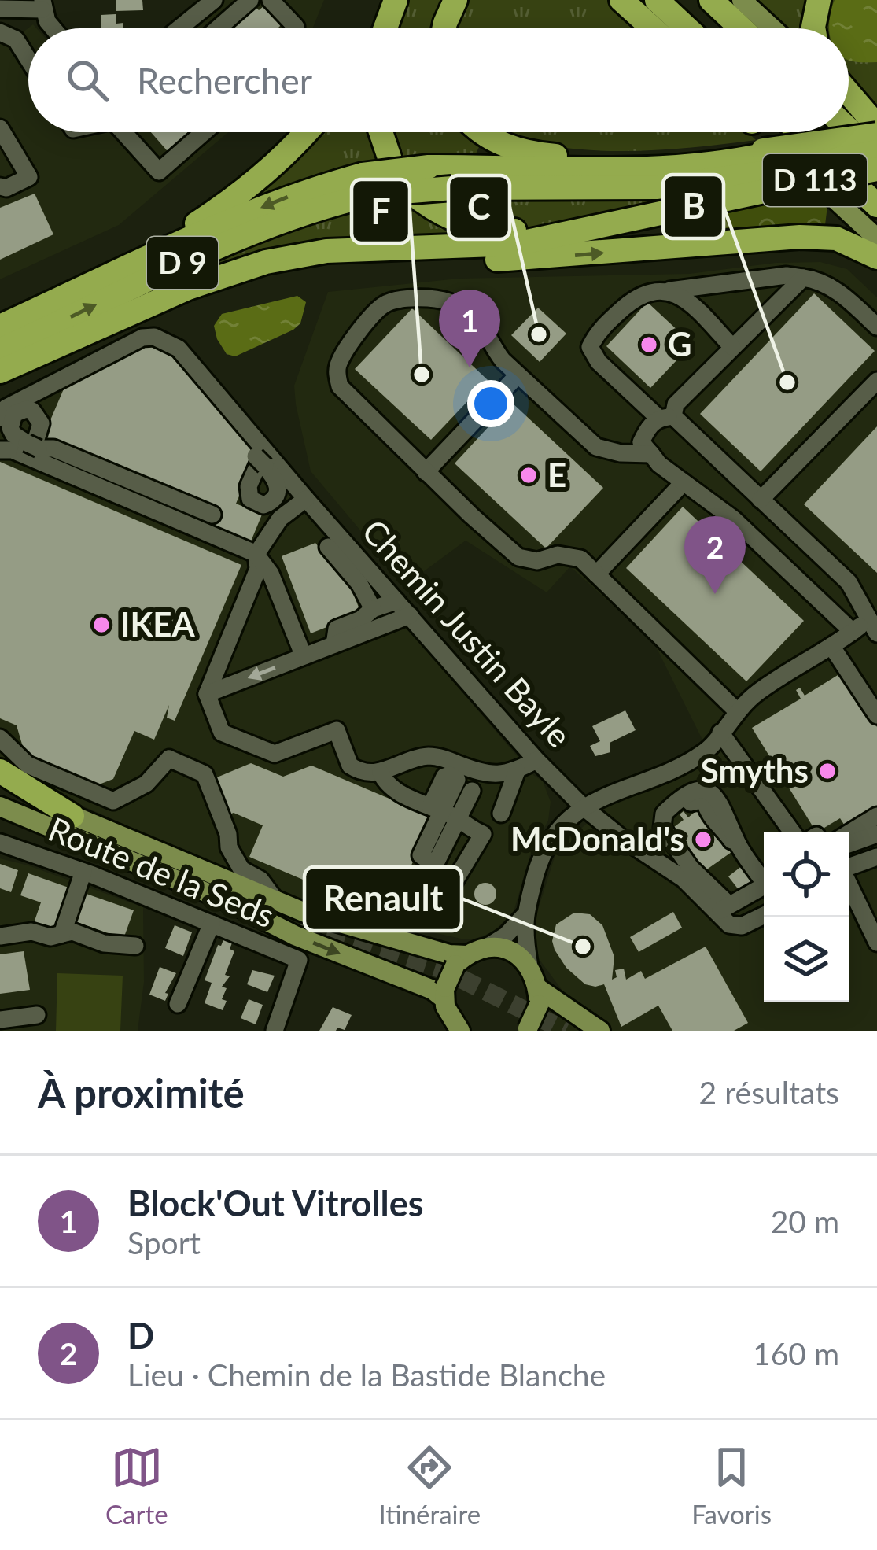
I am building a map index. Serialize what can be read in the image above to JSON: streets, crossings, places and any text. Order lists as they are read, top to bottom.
{
  "streets": {
    "highway": ["D 9"],
    "main road": ["D 113"],
    "street": ["Chemin Justin Bayle", "Route de la Seds"]
  },
  "crossings": [
    ["D 113", "D 9"]
  ],
  "places": [
    "C",
    "G",
    "F",
    "B",
    "E",
    "IKEA",
    "Smyths",
    "McDonald's",
    "Renault"
  ],
  "page": {
    "search": "Rechercher",
    "pins": ["1", "2"],
    "heading": ["À proximité", "2 résultats"],
    "list": [
      {
        "mark": "1",
        "name": "Block'Out Vitrolles",
        "note": "Sport",
        "value": "20 m"
      },
      {
        "mark": "2",
        "name": "D",
        "note": "Lieu · Chemin de la Bastide Blanche",
        "value": "160 m"
      }
    ],
    "nav": ["Carte", "Itinéraire", "Favoris"]
  }
}
